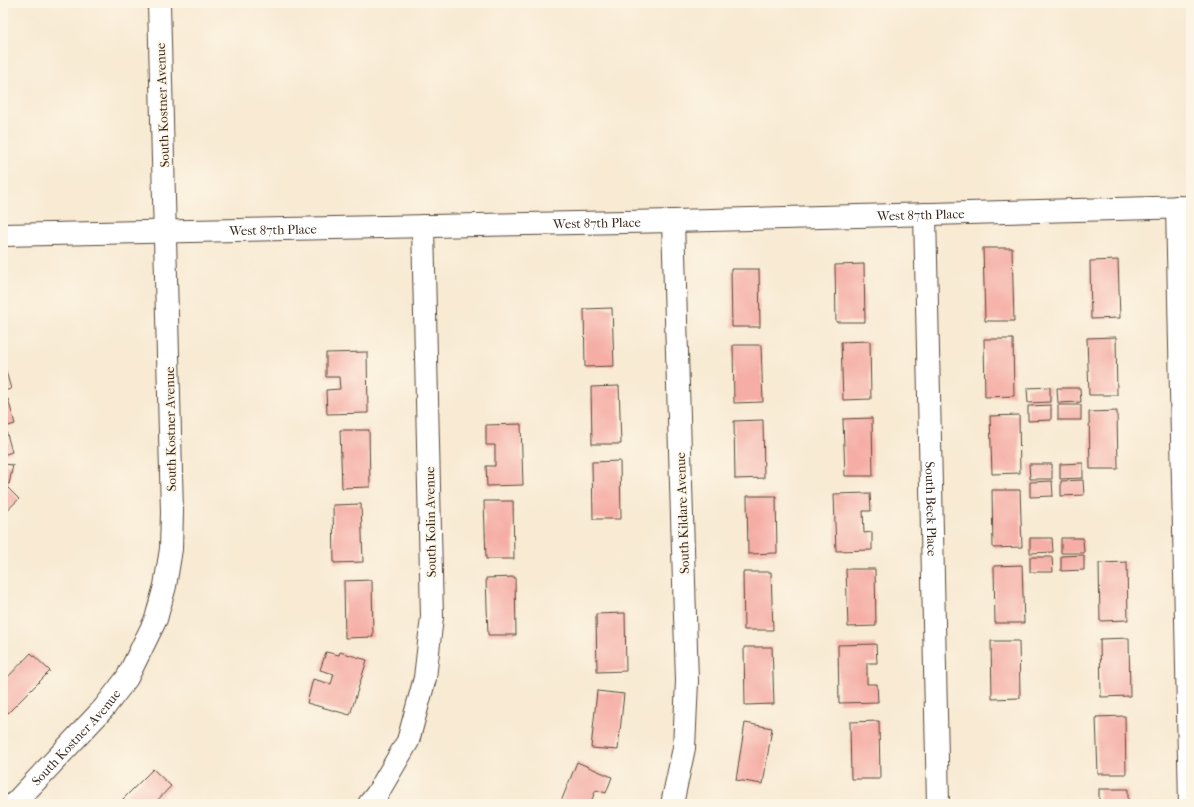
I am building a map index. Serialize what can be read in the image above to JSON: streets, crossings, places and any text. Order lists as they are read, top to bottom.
{
  "streets": {
    "street": [
      "South Kostner Avenue",
      "West 87th Place",
      "South Beck Place",
      "South Kildare Avenue",
      "South Kolin Avenue"
    ]
  },
  "crossings": [
    ["South Kostner Avenue", "West 87th Place"],
    ["West 87th Place", "South Beck Place"],
    ["West 87th Place", "South Kildare Avenue"],
    ["West 87th Place", "South Kolin Avenue"]
  ]
}
